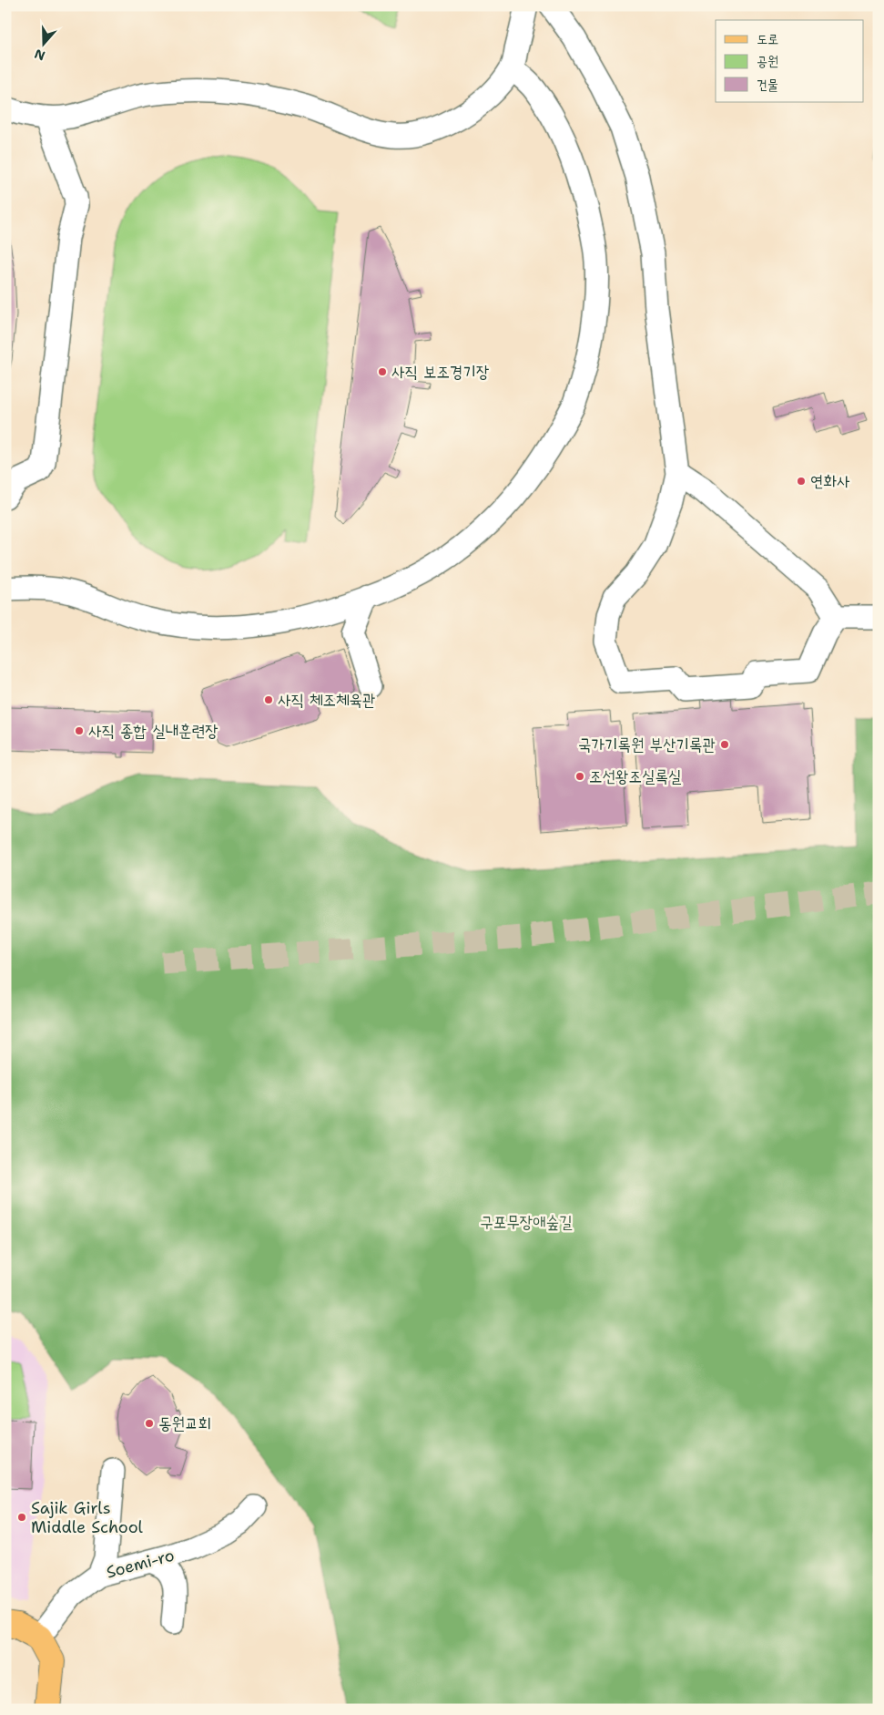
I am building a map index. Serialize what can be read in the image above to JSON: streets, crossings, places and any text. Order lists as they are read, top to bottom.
{
  "streets": {
    "street": ["Soemi-ro"]
  },
  "parks": ["구포무장애숲길"],
  "places": [
    "사직 보조경기장",
    "연화사",
    "사직 체조체육관",
    "사직 종합 실내훈련장",
    "국가기록원 부산기록관",
    "조선왕조실록실",
    "동원교회",
    "Sajik Girls Middle School"
  ],
  "legend": ["도로", "공원", "건물"],
  "north": "bottom"
}
